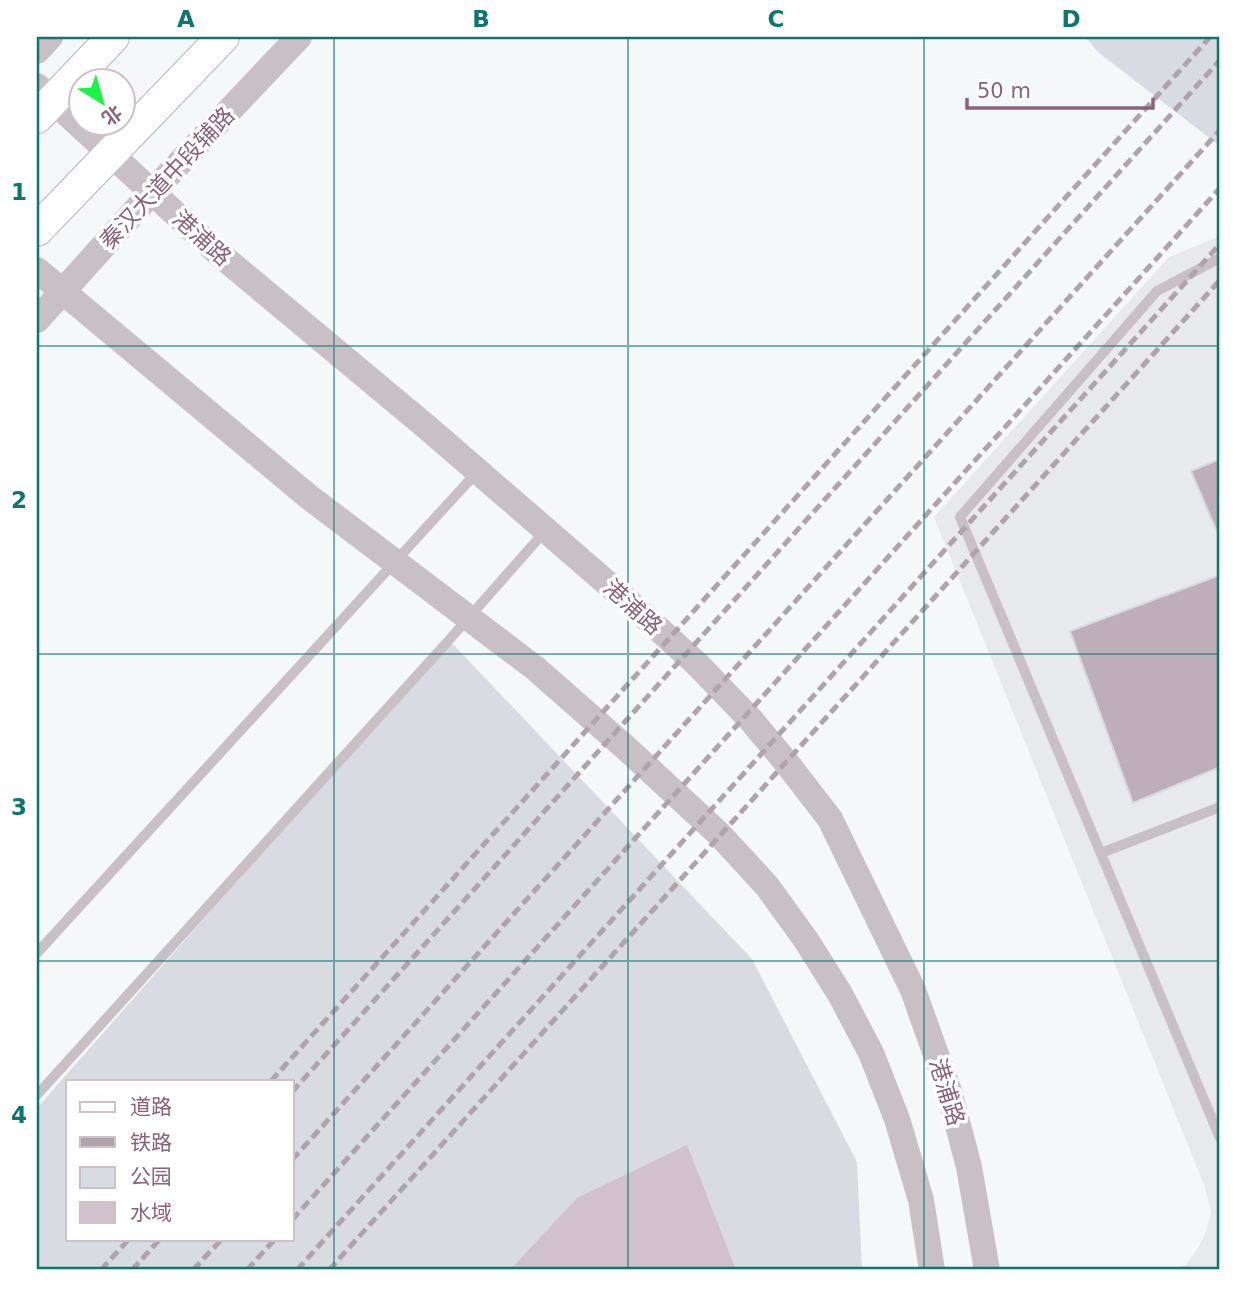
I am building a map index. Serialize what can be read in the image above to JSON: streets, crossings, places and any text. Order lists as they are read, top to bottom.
{
  "streets": {
    "street": ["秦汉大道中段辅路", "港浦路"]
  },
  "crossings": [
    ["秦汉大道中段辅路", "港浦路"]
  ],
  "legend": [
    "道路",
    "铁路",
    "公园",
    "水域"
  ],
  "scale_bar": "50 m",
  "north": "bottom right",
  "grid": {
    "columns": [
      "A",
      "B",
      "C",
      "D"
    ],
    "rows": [
      "1",
      "2",
      "3",
      "4"
    ]
  }
}
